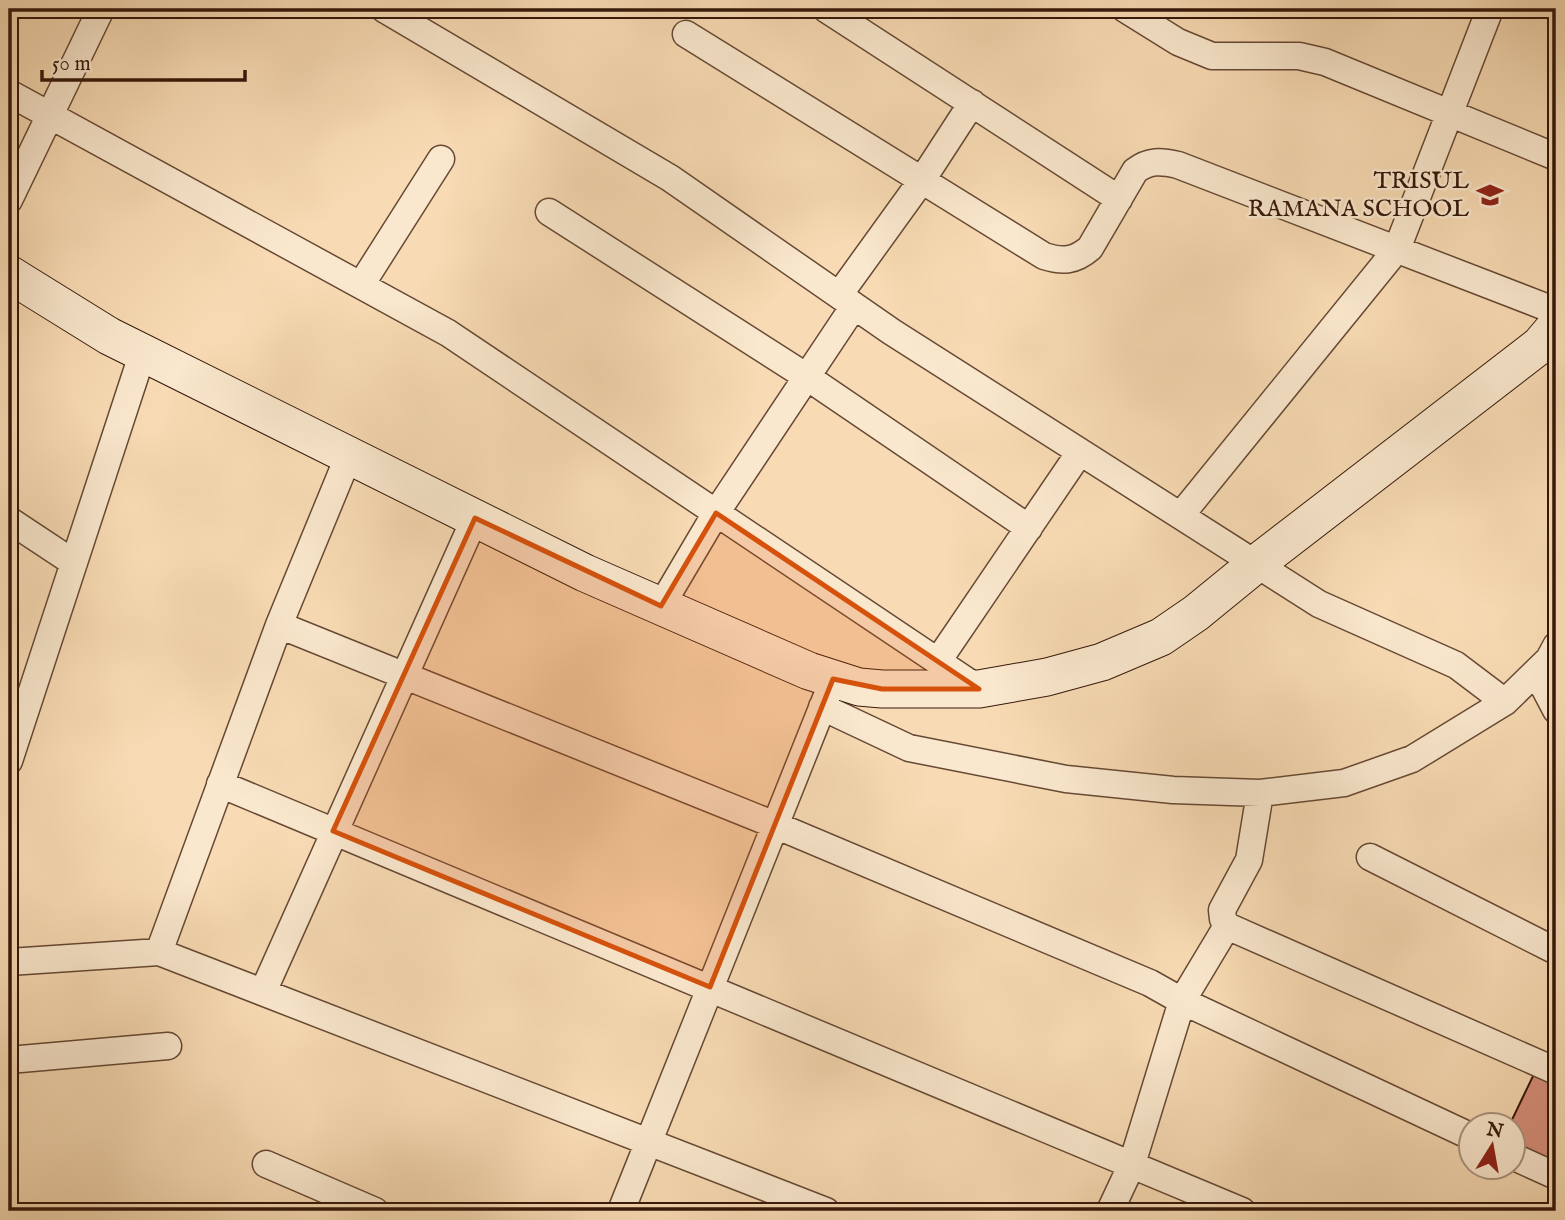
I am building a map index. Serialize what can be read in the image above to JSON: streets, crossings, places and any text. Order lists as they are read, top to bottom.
{
  "places": {
    "school or university": ["TRISUL RAMANA SCHOOL"]
  },
  "scale_bar": "50 m",
  "north": "top"
}
